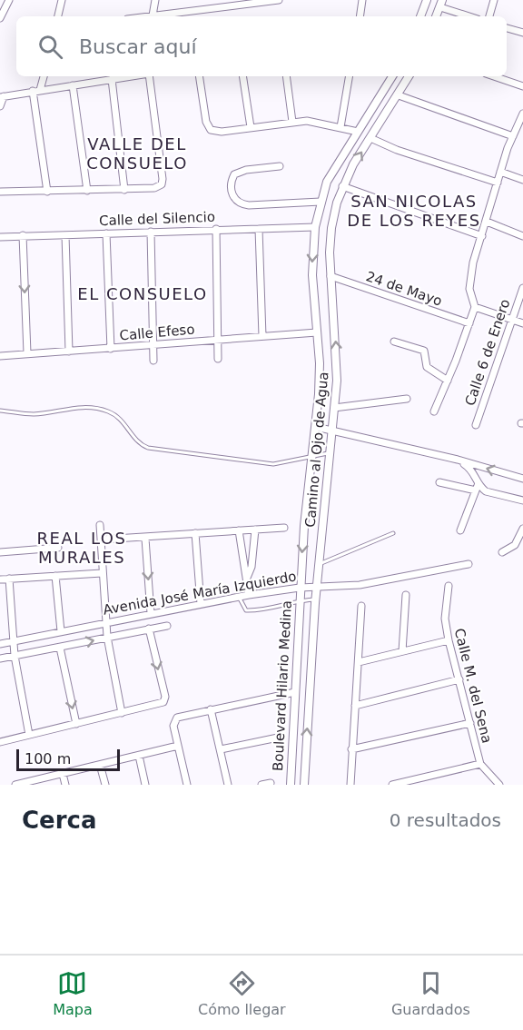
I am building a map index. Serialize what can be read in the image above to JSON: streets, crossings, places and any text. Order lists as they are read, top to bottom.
{
  "streets": {
    "street": [
      "Calle del Silencio",
      "24 de Mayo",
      "Calle Efeso",
      "Calle 6 de Enero",
      "Camino al Ojo de Agua",
      "Avenida José María Izquierdo",
      "Boulevard Hilario Medina",
      "Calle M. del Sena"
    ]
  },
  "crossings": [
    ["Calle del Silencio", "Camino al Ojo de Agua"],
    ["24 de Mayo", "Camino al Ojo de Agua"],
    ["Calle Efeso", "Camino al Ojo de Agua"],
    ["Camino al Ojo de Agua", "Avenida José María Izquierdo"],
    ["Camino al Ojo de Agua", "Boulevard Hilario Medina"],
    ["Avenida José María Izquierdo", "Boulevard Hilario Medina"]
  ],
  "districts": [
    "VALLE DEL CONSUELO",
    "SAN NICOLAS DE LOS REYES",
    "EL CONSUELO",
    "REAL LOS MURALES"
  ],
  "scale_bar": "100 m",
  "page": {
    "search": "Buscar aquí",
    "scale": "100 m",
    "heading": ["Cerca", "0 resultados"],
    "nav": ["Mapa", "Cómo llegar", "Guardados"]
  }
}
